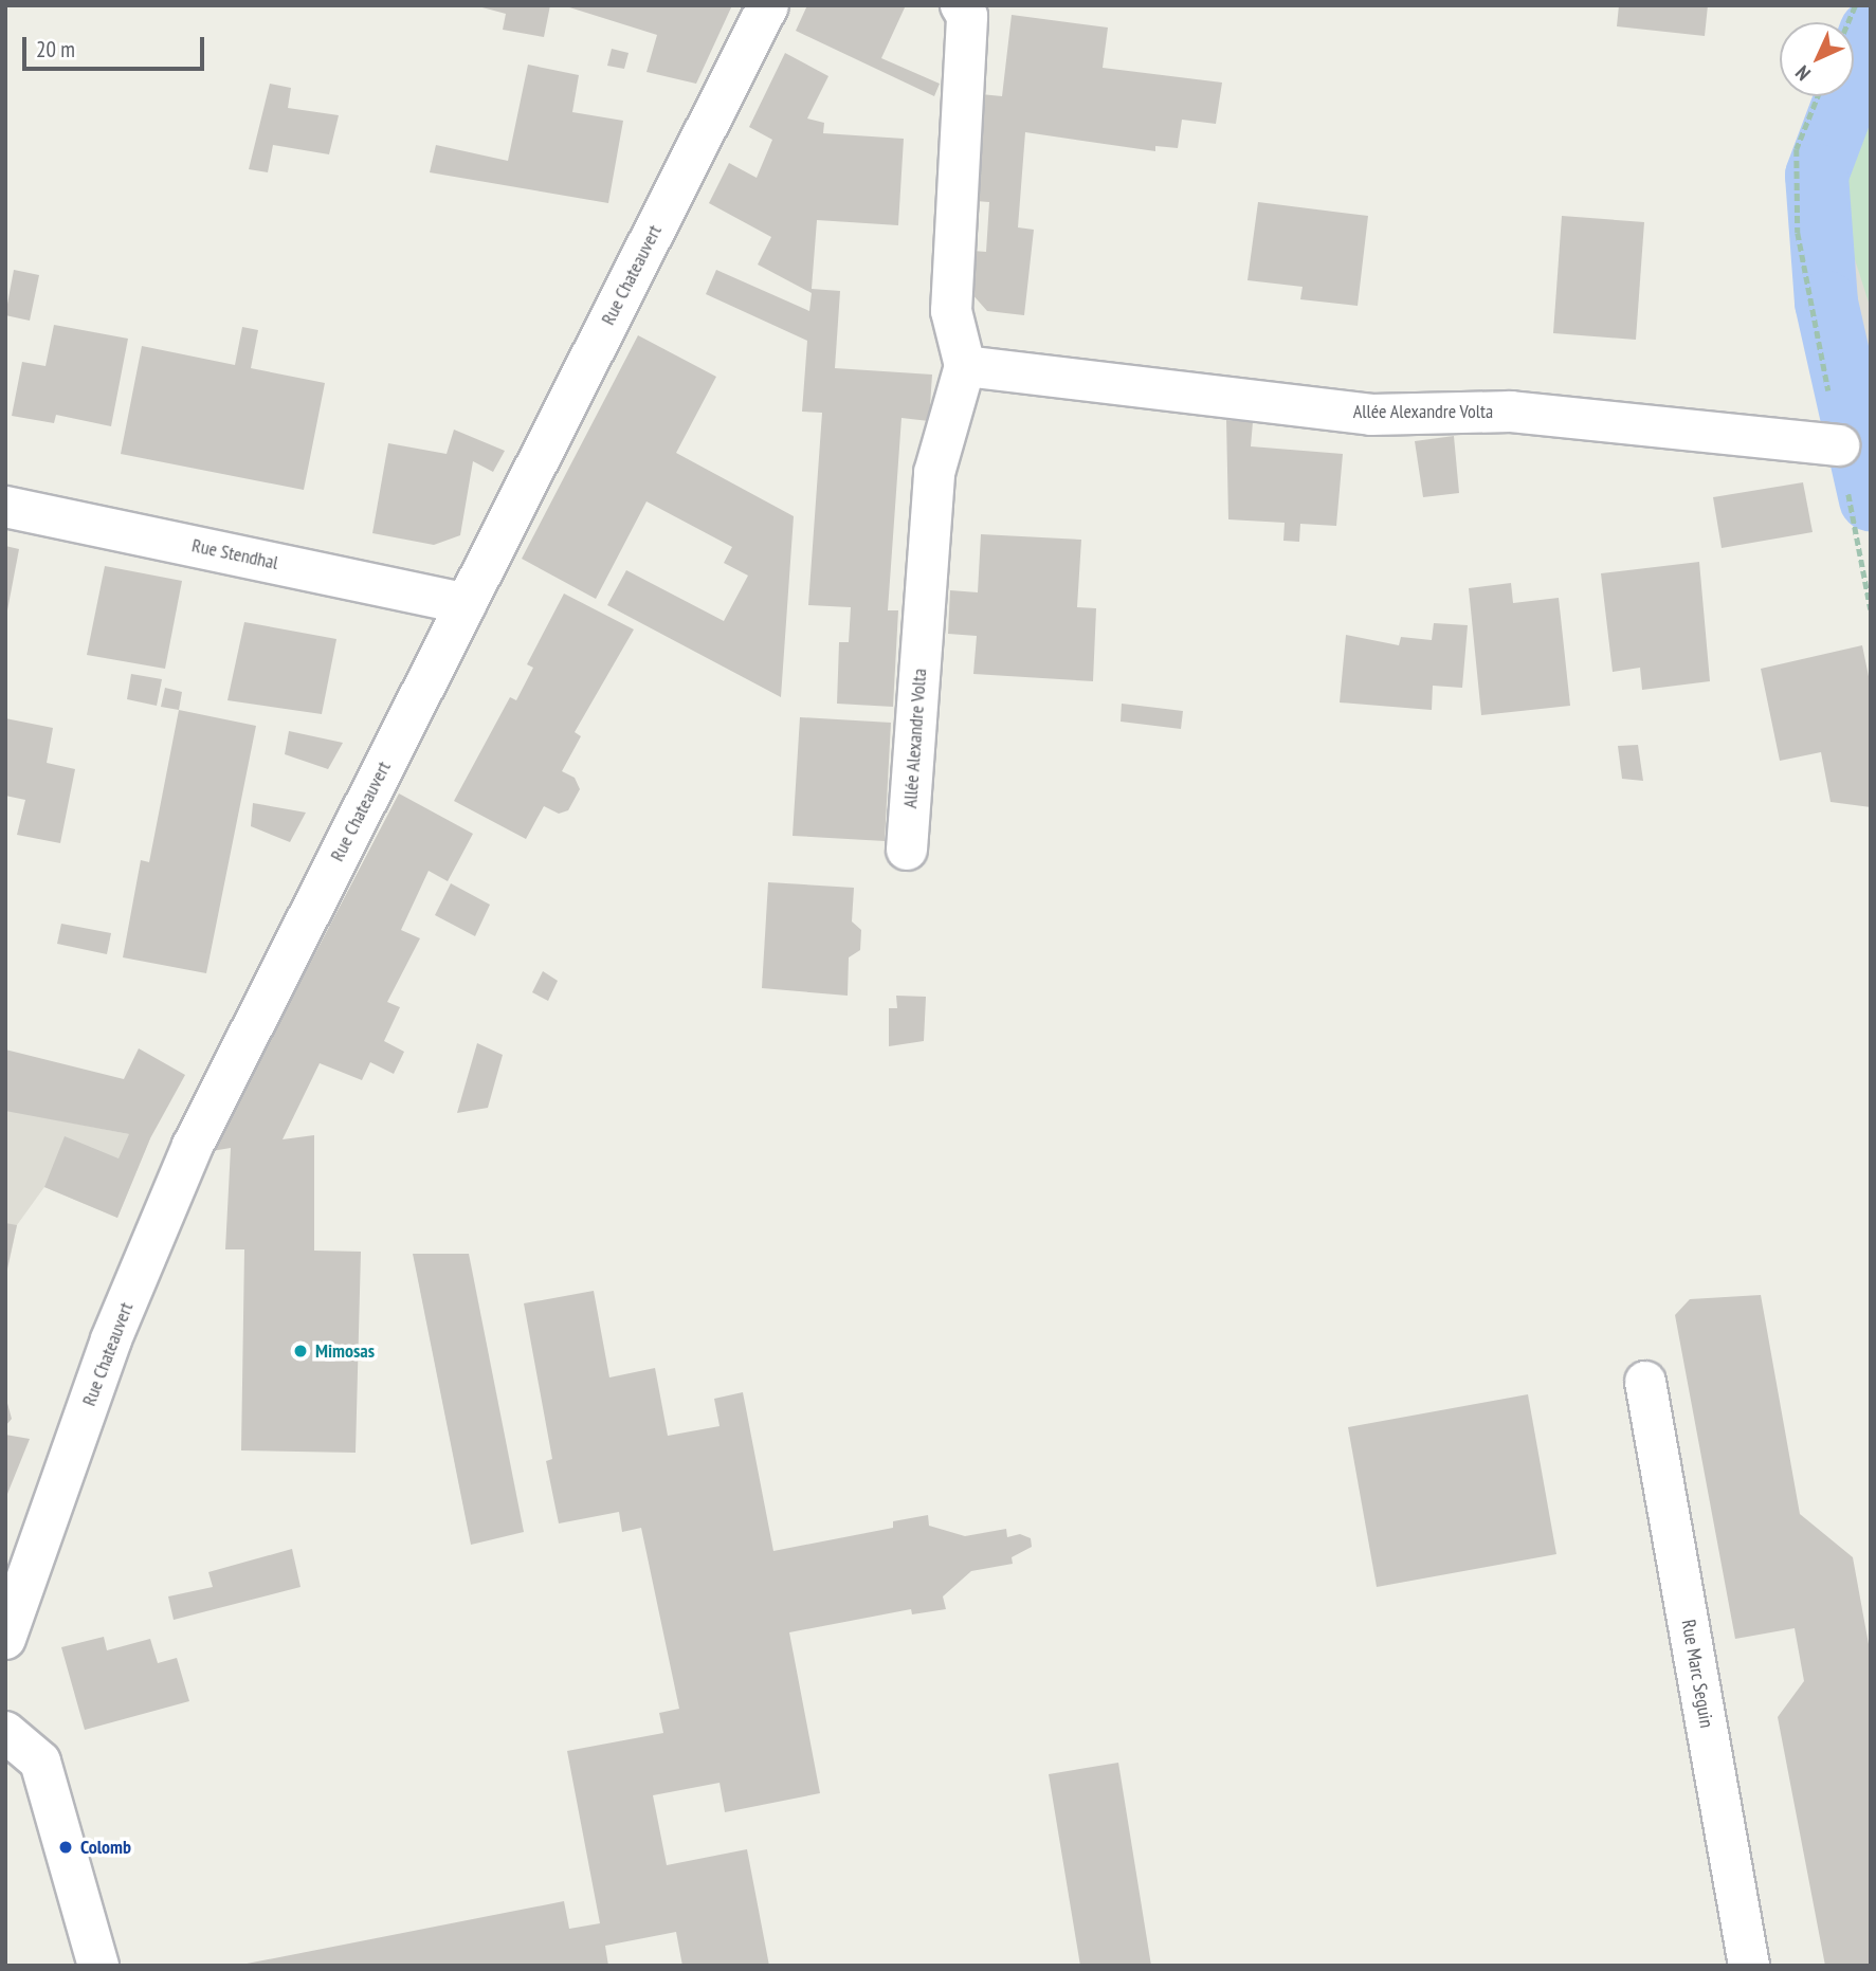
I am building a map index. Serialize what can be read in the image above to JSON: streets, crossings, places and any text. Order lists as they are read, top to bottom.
{
  "streets": {
    "street": [
      "Rue Chateauvert",
      "Allée Alexandre Volta",
      "Rue Stendhal",
      "Rue Marc Seguin"
    ]
  },
  "crossings": [
    ["Rue Chateauvert", "Rue Stendhal"]
  ],
  "places": ["Mimosas", "Colomb"],
  "scale_bar": "20 m",
  "north": "bottom left"
}
